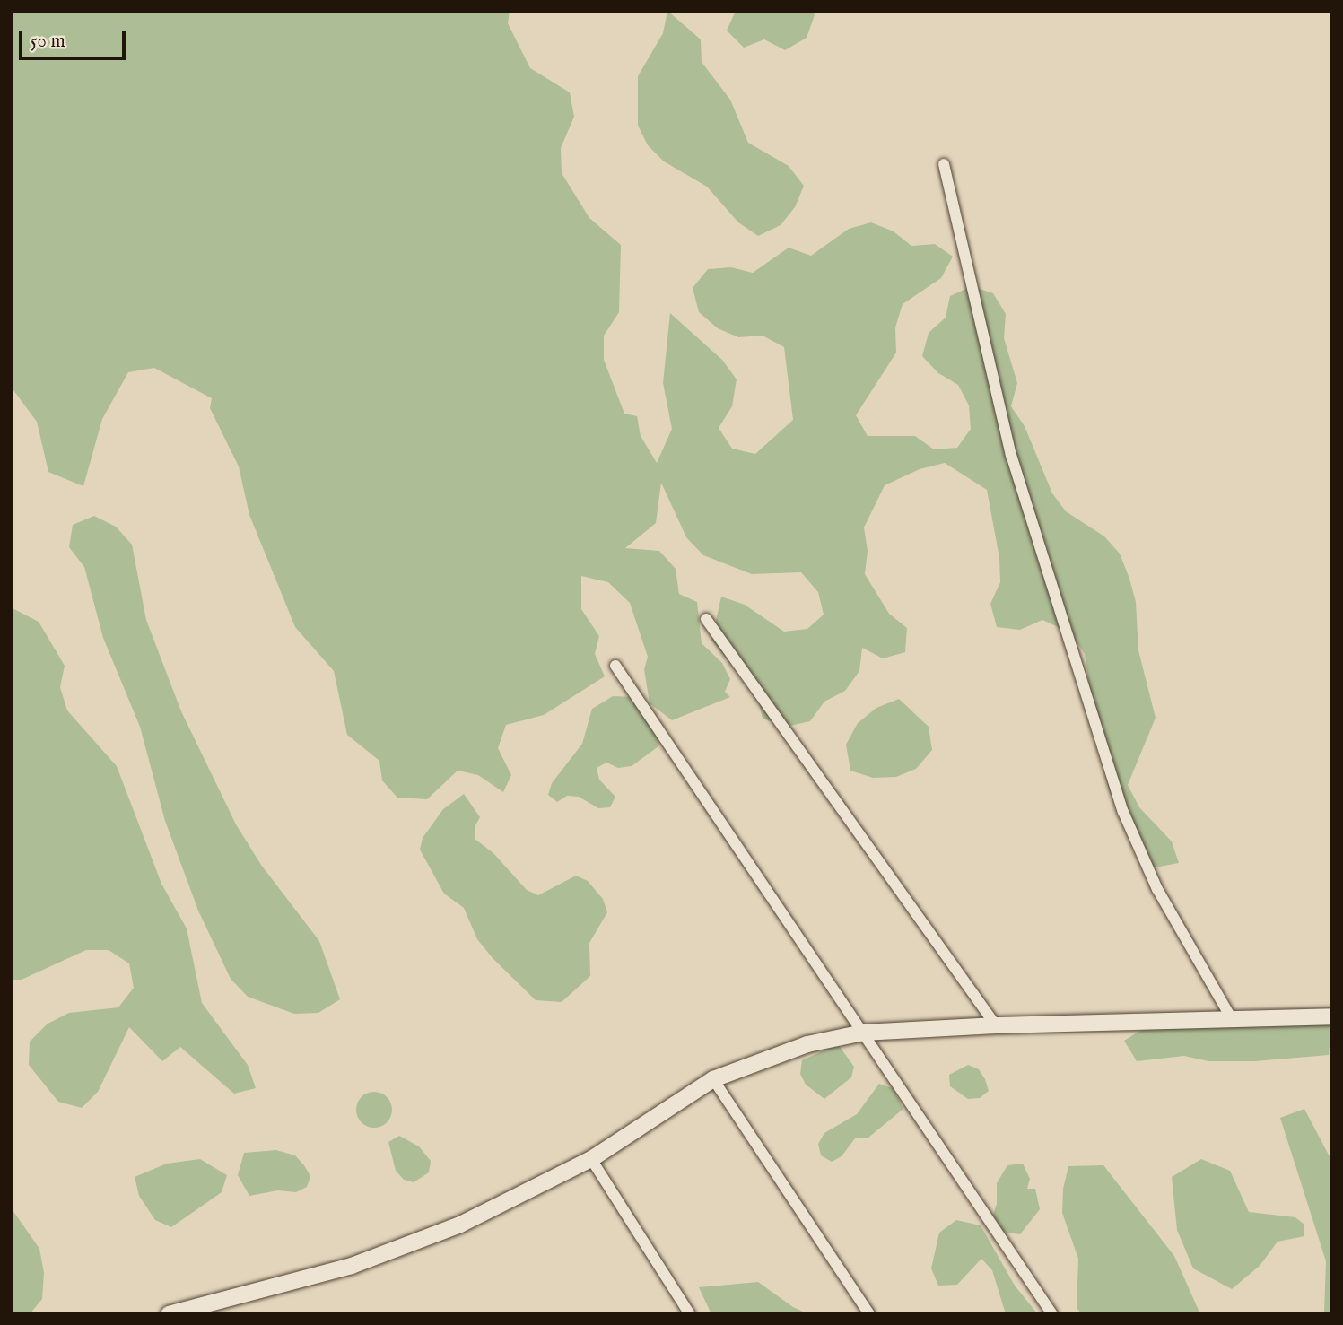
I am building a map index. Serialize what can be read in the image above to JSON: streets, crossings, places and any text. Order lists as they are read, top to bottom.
{
  "scale_bar": "50 m"
}
